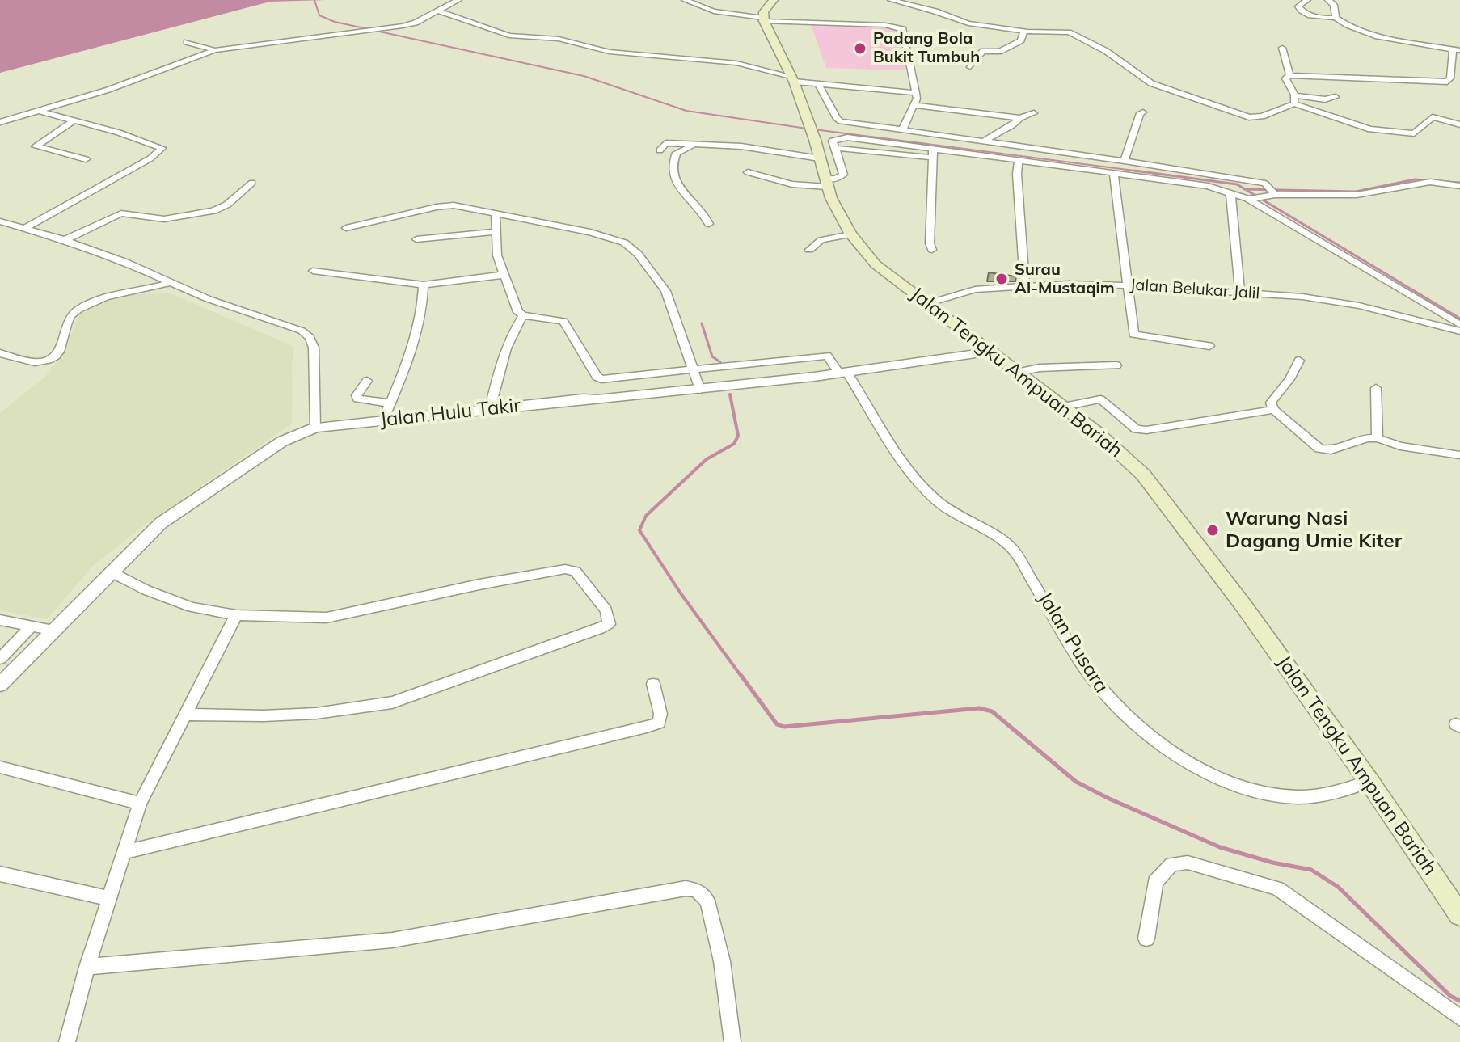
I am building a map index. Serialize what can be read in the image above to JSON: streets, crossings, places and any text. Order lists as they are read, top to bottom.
{
  "streets": {
    "main road": ["Jalan Tengku Ampuan Bariah"],
    "street": ["Jalan Belukar Jalil", "Jalan Hulu Takir", "Jalan Pusara"]
  },
  "crossings": [
    ["Jalan Belukar Jalil", "Jalan Tengku Ampuan Bariah"],
    ["Jalan Tengku Ampuan Bariah", "Jalan Hulu Takir"],
    ["Jalan Tengku Ampuan Bariah", "Jalan Pusara"],
    ["Jalan Hulu Takir", "Jalan Pusara"]
  ],
  "places": ["Padang Bola Bukit Tumbuh", "Surau Al-Mustaqim", "Warung Nasi Dagang Umie Kiter"]
}
